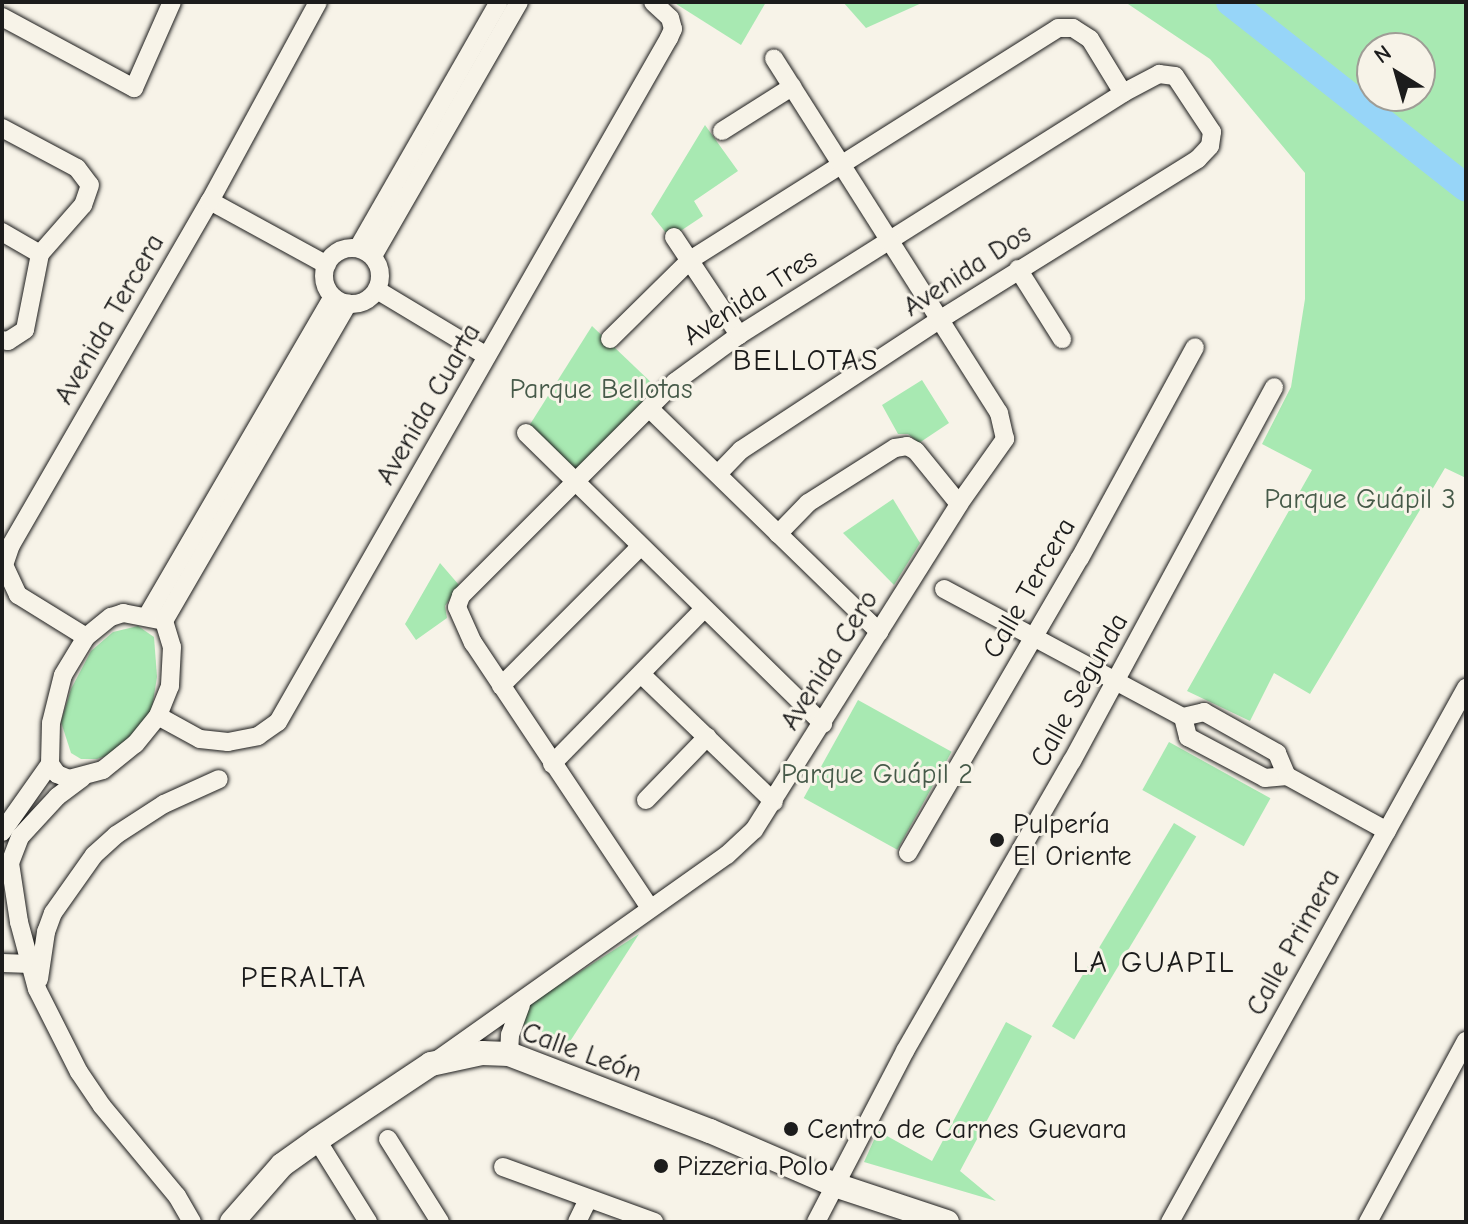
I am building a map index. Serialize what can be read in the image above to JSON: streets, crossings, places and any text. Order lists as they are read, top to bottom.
{
  "streets": {
    "main road": ["Calle León"],
    "street": [
      "Avenida Dos",
      "Avenida Tres",
      "Avenida Tercera",
      "Avenida Cuarta",
      "Calle Tercera",
      "Avenida Cero",
      "Calle Segunda",
      "Calle Primera"
    ]
  },
  "crossings": [
    ["Avenida Dos", "Avenida Tres"],
    ["Avenida Dos", "Avenida Cero"],
    ["Avenida Cero", "Calle León"],
    ["Calle Segunda", "Calle León"]
  ],
  "districts": ["BELLOTAS", "LA GUAPIL", "PERALTA"],
  "parks": ["Parque Bellotas", "Parque Guápil 3", "Parque Guápil 2"],
  "places": ["Pulpería El Oriente", "Centro de Carnes Guevara", "Pizzeria Polo"],
  "north": "top left"
}
